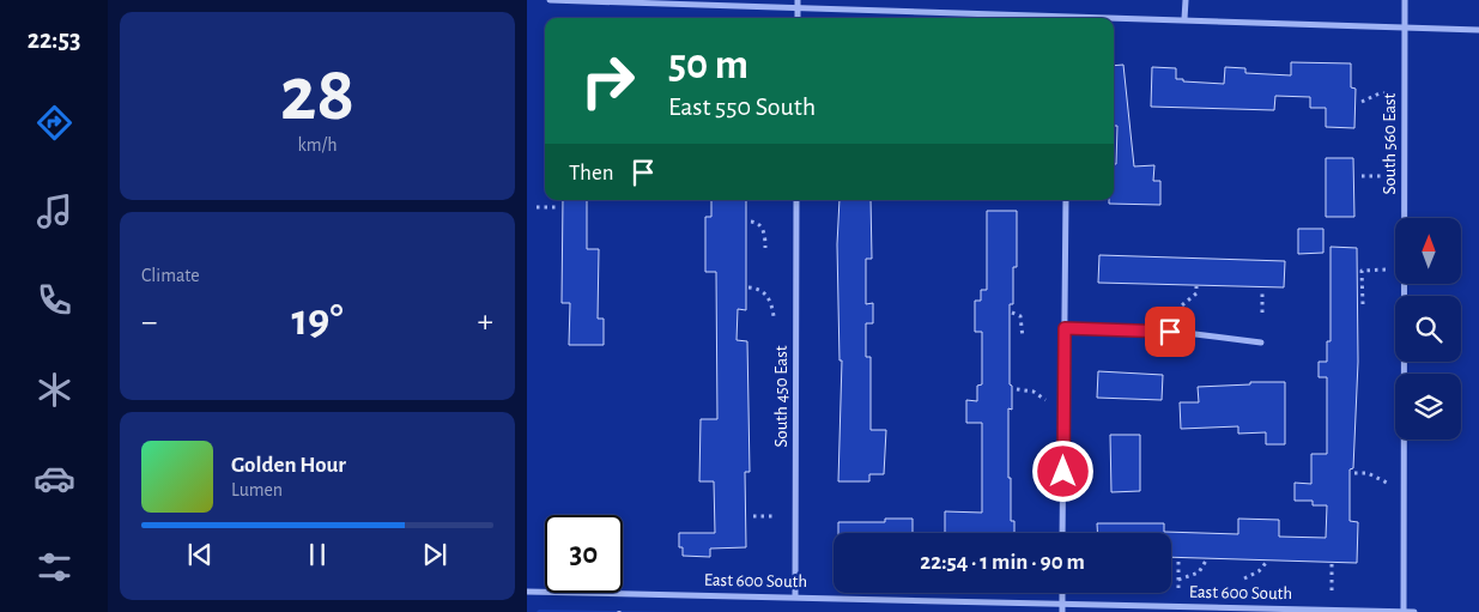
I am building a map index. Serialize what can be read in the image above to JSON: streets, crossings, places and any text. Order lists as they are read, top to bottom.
{
  "streets": {
    "street": ["South 560 East", "South 450 East", "East 600 South"]
  },
  "crossings": [
    ["South 560 East", "East 600 South"],
    ["South 450 East", "East 600 South"]
  ],
  "north": "top",
  "page": {
    "tabs": "22:53",
    "tile": [
      ["28", "km/h"],
      "Climate"
    ],
    "turn": ["50 m", "East 550 South"],
    "then": "Then",
    "heat": ["−", "19°", "+"],
    "song": ["Golden Hour", "Lumen"],
    "limit": "30",
    "trip": "22:54 · 1 min · 90 m"
  }
}
